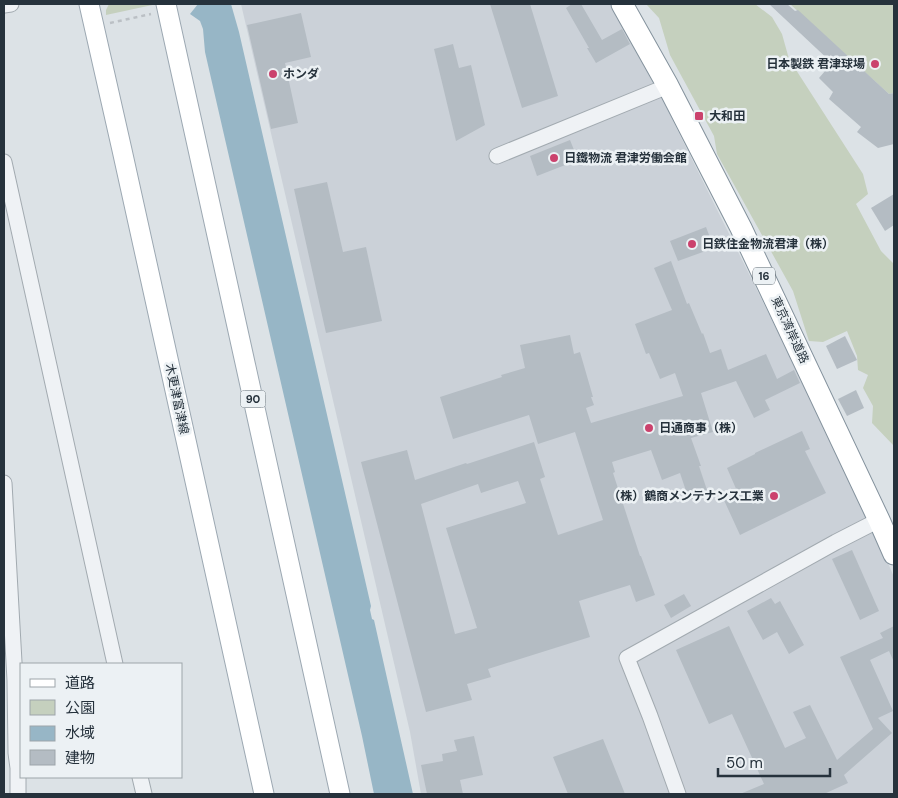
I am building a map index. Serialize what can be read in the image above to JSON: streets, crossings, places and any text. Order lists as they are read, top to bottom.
{
  "streets": {
    "highway": ["16", "東京湾岸道路"],
    "main road": ["木更津富津線", "90"]
  },
  "places": {
    "other": [
      "日本製鉄 君津球場",
      "ホンダ",
      "日鐵物流 君津労働会館",
      "日鉄住金物流君津（株）",
      "日通商事（株）",
      "（株）鶴商メンテナンス工業"
    ],
    "transit": ["大和田"]
  },
  "legend": [
    "道路",
    "公園",
    "水域",
    "建物"
  ],
  "scale_bar": "50 m"
}
